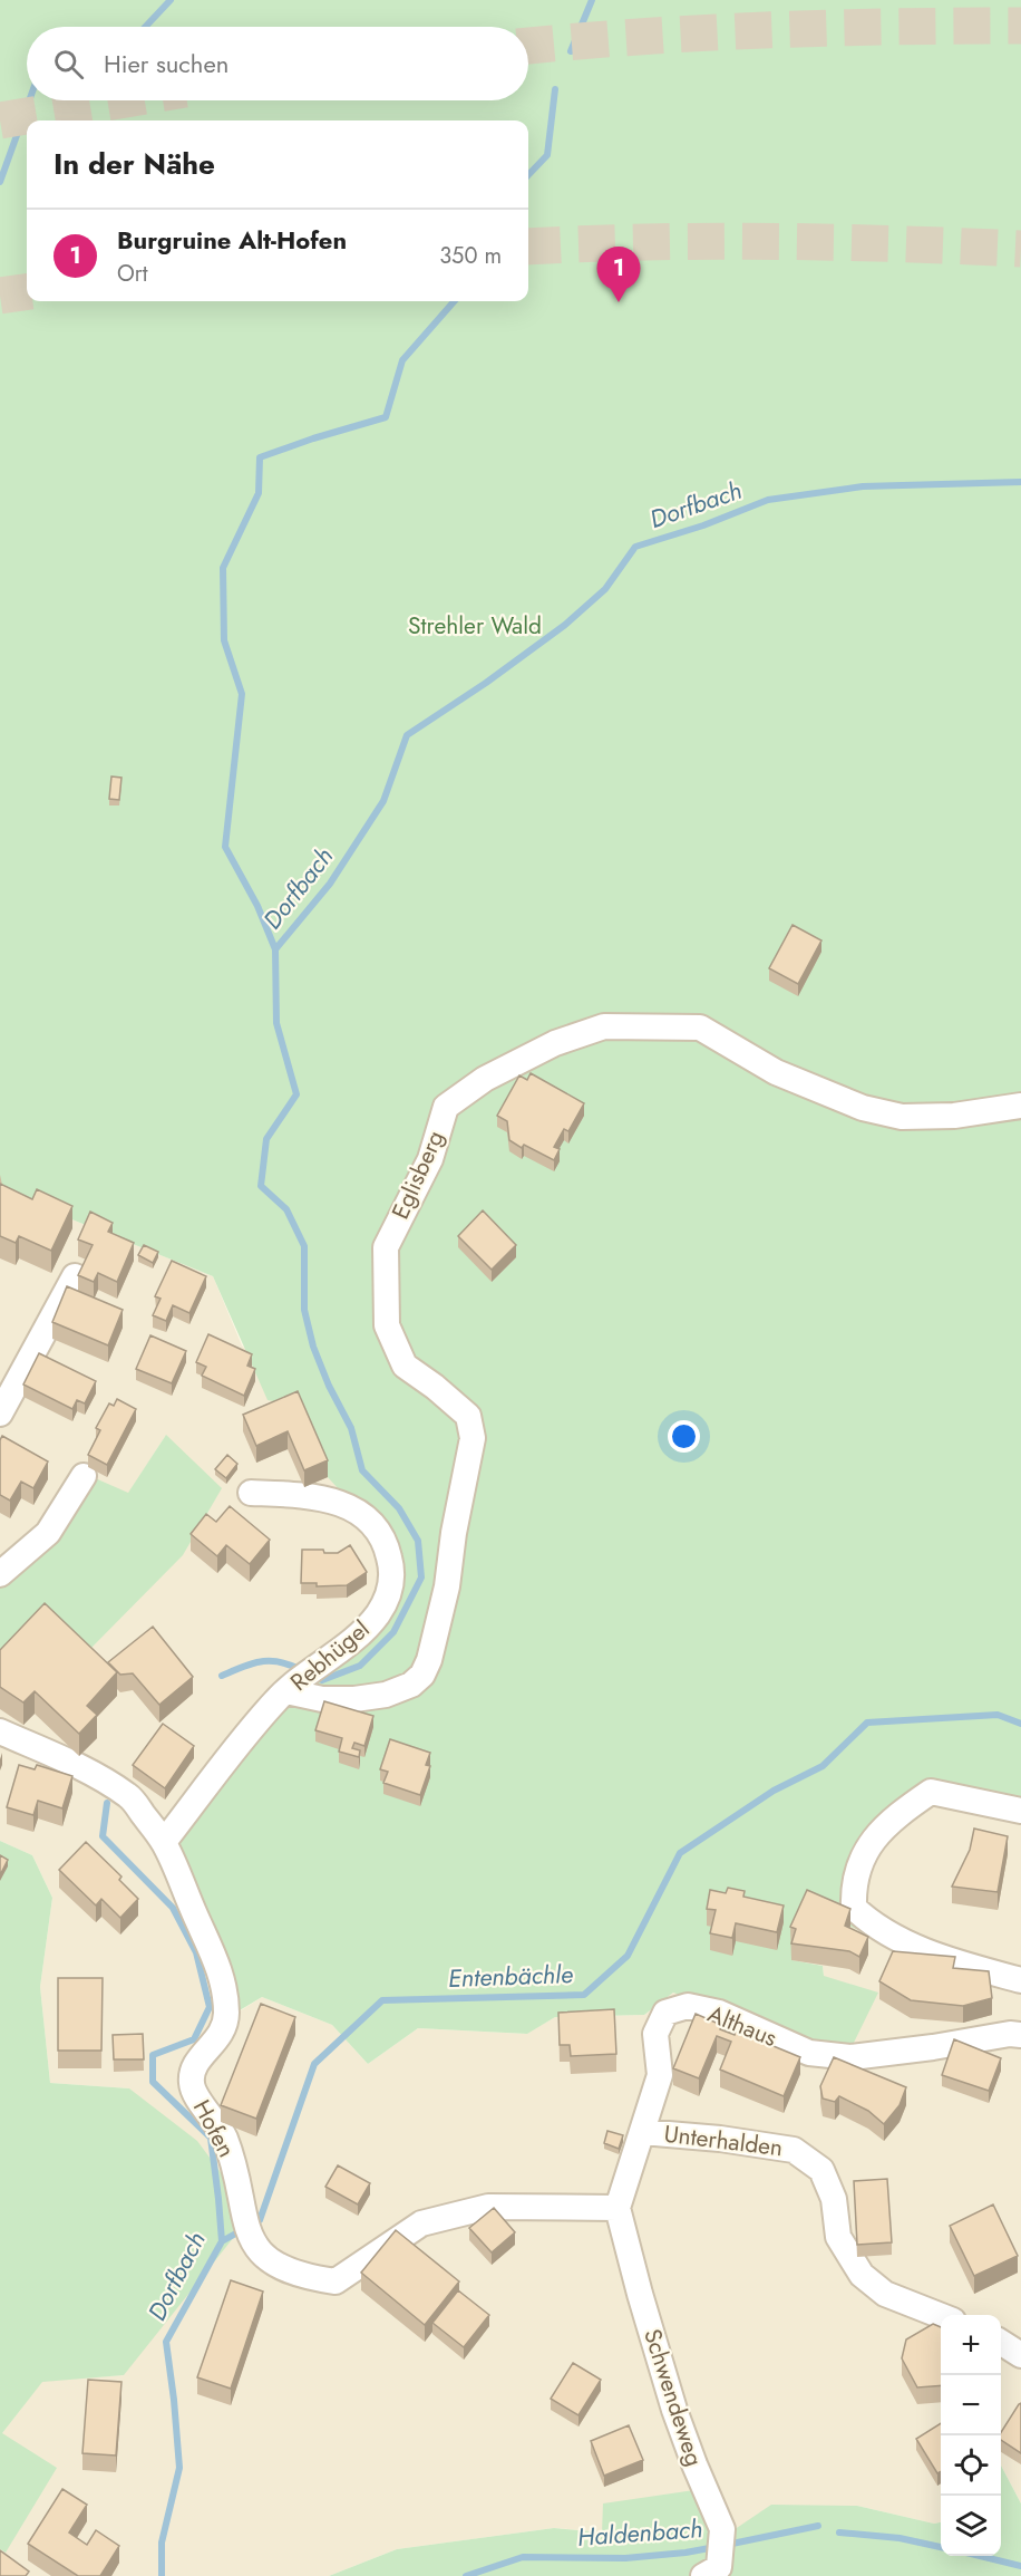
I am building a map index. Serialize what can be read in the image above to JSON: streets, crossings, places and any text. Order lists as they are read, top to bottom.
{
  "streets": {
    "street": [
      "Eglisberg",
      "Rebhügel",
      "Althaus",
      "Hofen",
      "Unterhalden",
      "Schwendeweg"
    ]
  },
  "crossings": [
    ["Eglisberg", "Rebhügel"],
    ["Rebhügel", "Hofen"],
    ["Althaus", "Hofen"],
    ["Althaus", "Unterhalden"],
    ["Althaus", "Schwendeweg"],
    ["Hofen", "Schwendeweg"]
  ],
  "water": ["Dorfbach", "Entenbächle", "Haldenbach"],
  "parks": ["Strehler Wald"],
  "page": {
    "search": "Hier suchen",
    "heading": "In der Nähe",
    "list": [
      {
        "mark": "1",
        "name": "Burgruine Alt-Hofen",
        "note": "Ort",
        "value": "350 m"
      }
    ],
    "pins": "1",
    "map_buttons": ["+", "−"]
  }
}
